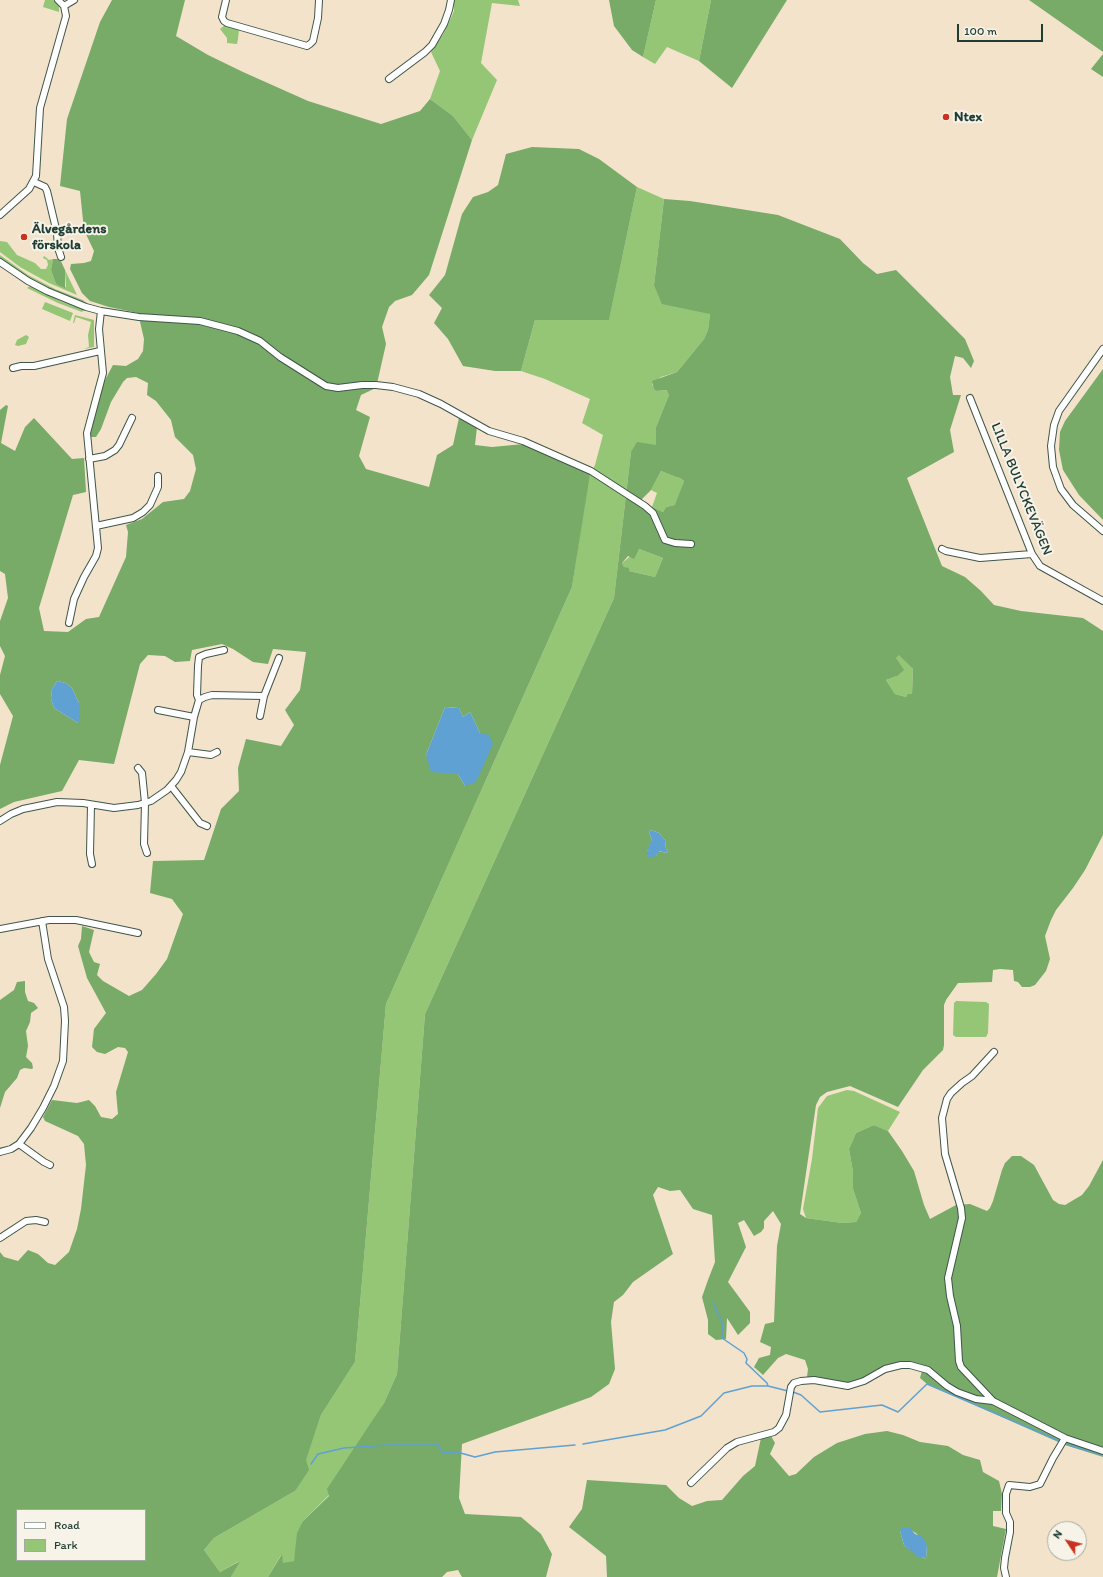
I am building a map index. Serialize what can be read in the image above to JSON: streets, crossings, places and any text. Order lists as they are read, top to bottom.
{
  "streets": {
    "street": ["LILLA BULYCKEVÄGEN"]
  },
  "places": ["Ntex", "Älvegårdens förskola"],
  "legend": ["Road", "Park"],
  "scale_bar": "100 m",
  "north": "top left"
}
